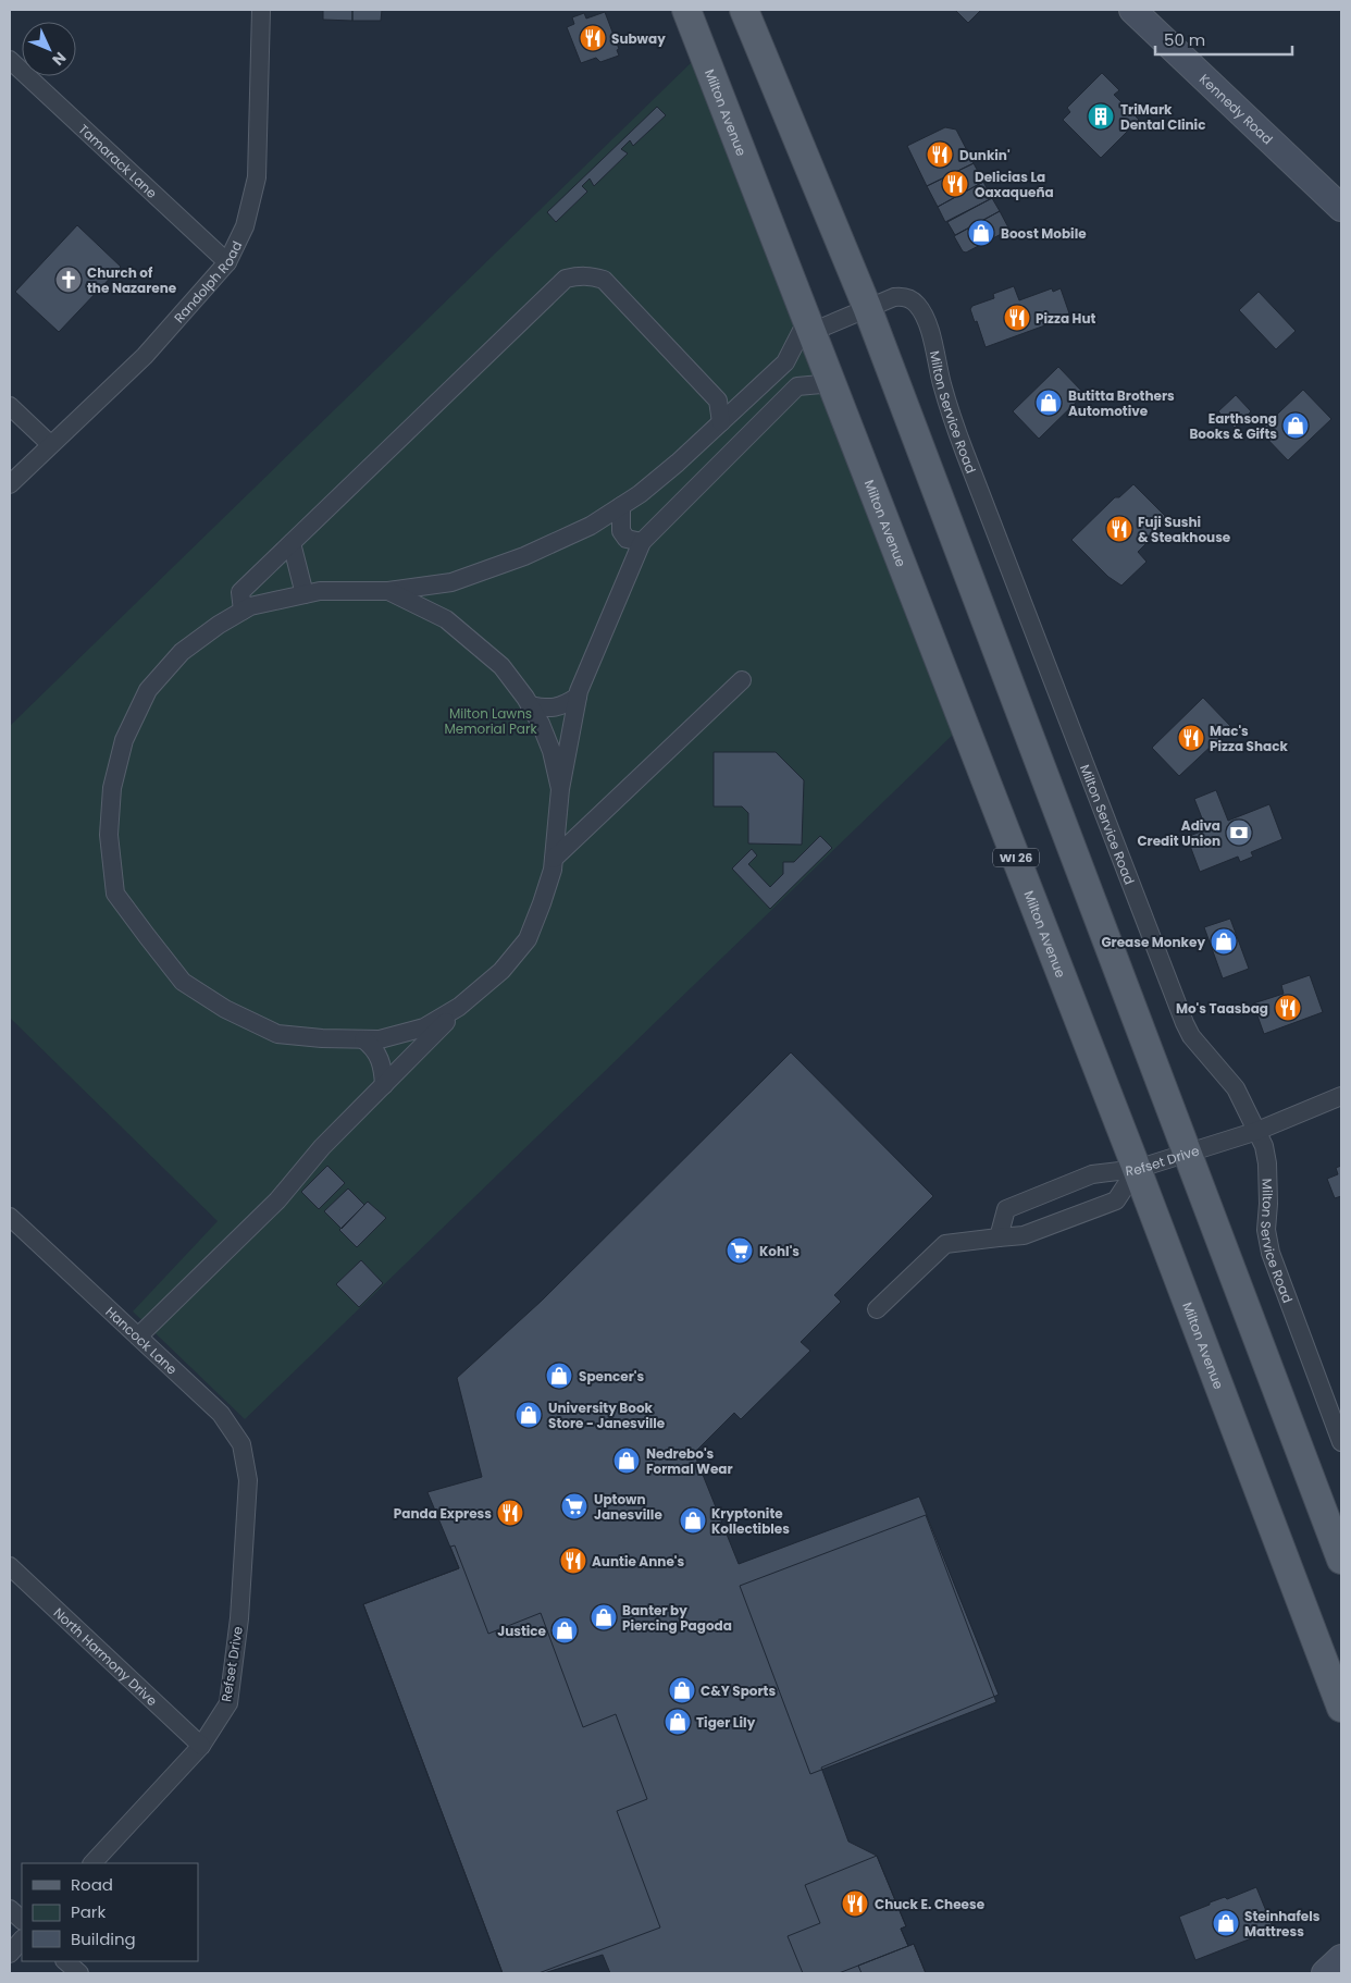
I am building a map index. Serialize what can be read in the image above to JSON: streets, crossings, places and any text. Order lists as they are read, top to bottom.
{
  "streets": {
    "main road": ["Milton Avenue", "WI 26"],
    "street": [
      "Kennedy Road",
      "Tamarack Lane",
      "Randolph Road",
      "Milton Service Road",
      "Refset Drive",
      "Hancock Lane",
      "North Harmony Drive"
    ]
  },
  "crossings": [
    ["Milton Avenue", "Milton Service Road"],
    ["Milton Avenue", "Refset Drive"],
    ["Tamarack Lane", "Randolph Road"],
    ["Milton Service Road", "Refset Drive"],
    ["Refset Drive", "Hancock Lane"],
    ["Refset Drive", "North Harmony Drive"]
  ],
  "parks": ["Milton Lawns Memorial Park"],
  "places": {
    "restaurant": [
      "Subway",
      "Dunkin'",
      "Delicias La Oaxaqueña",
      "Pizza Hut",
      "Fuji Sushi & Steakhouse",
      "Mac's Pizza Shack",
      "Mo's Taasbag",
      "Panda Express",
      "Auntie Anne's",
      "Chuck E. Cheese"
    ],
    "building": ["TriMark Dental Clinic"],
    "shop": [
      "Boost Mobile",
      "Butitta Brothers Automotive",
      "Earthsong Books & Gifts",
      "Grease Monkey",
      "Spencer's",
      "University Book Store - Janesville",
      "Nedrebo's Formal Wear",
      "Kryptonite Kollectibles",
      "Banter by Piercing Pagoda",
      "Justice",
      "C&Y Sports",
      "Tiger Lily",
      "Steinhafels Mattress"
    ],
    "church": ["Church of the Nazarene"],
    "bank": ["Adiva Credit Union"],
    "supermarket": ["Kohl's", "Uptown Janesville"]
  },
  "legend": ["Road", "Park", "Building"],
  "scale_bar": "50 m",
  "north": "bottom right"
}
